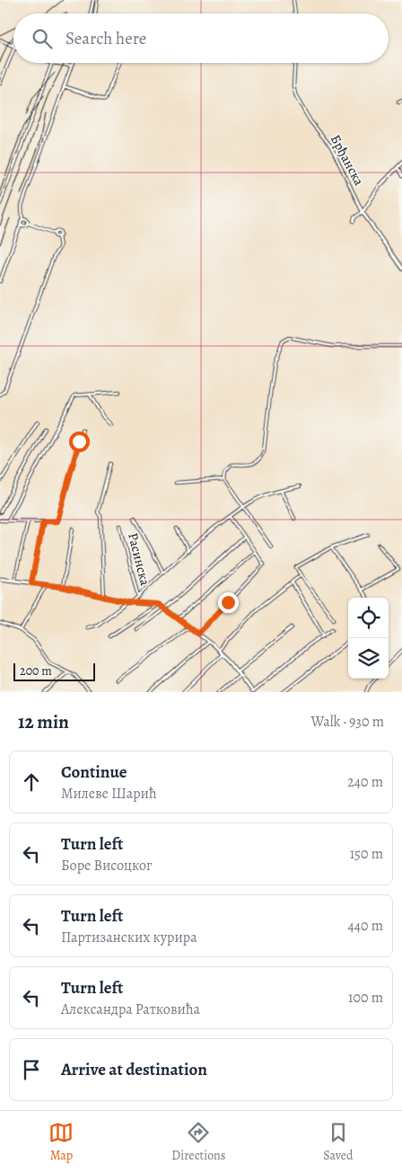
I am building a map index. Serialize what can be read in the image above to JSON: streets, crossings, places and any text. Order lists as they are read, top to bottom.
{
  "streets": {
    "street": ["Брђанска", "Расинска"]
  },
  "scale_bar": "200 m",
  "page": {
    "search": "Search here",
    "scale": "200 m",
    "heading": ["12 min", "Walk · 930 m"],
    "list": [
      ["Continue", "Милеве Шарић", "240 m"],
      ["Turn left", "Боре Висоцког", "150 m"],
      ["Turn left", "Партизанских курира", "440 m"],
      ["Turn left", "Александра Ратковића", "100 m"],
      "Arrive at destination"
    ],
    "nav": ["Map", "Directions", "Saved"]
  }
}
